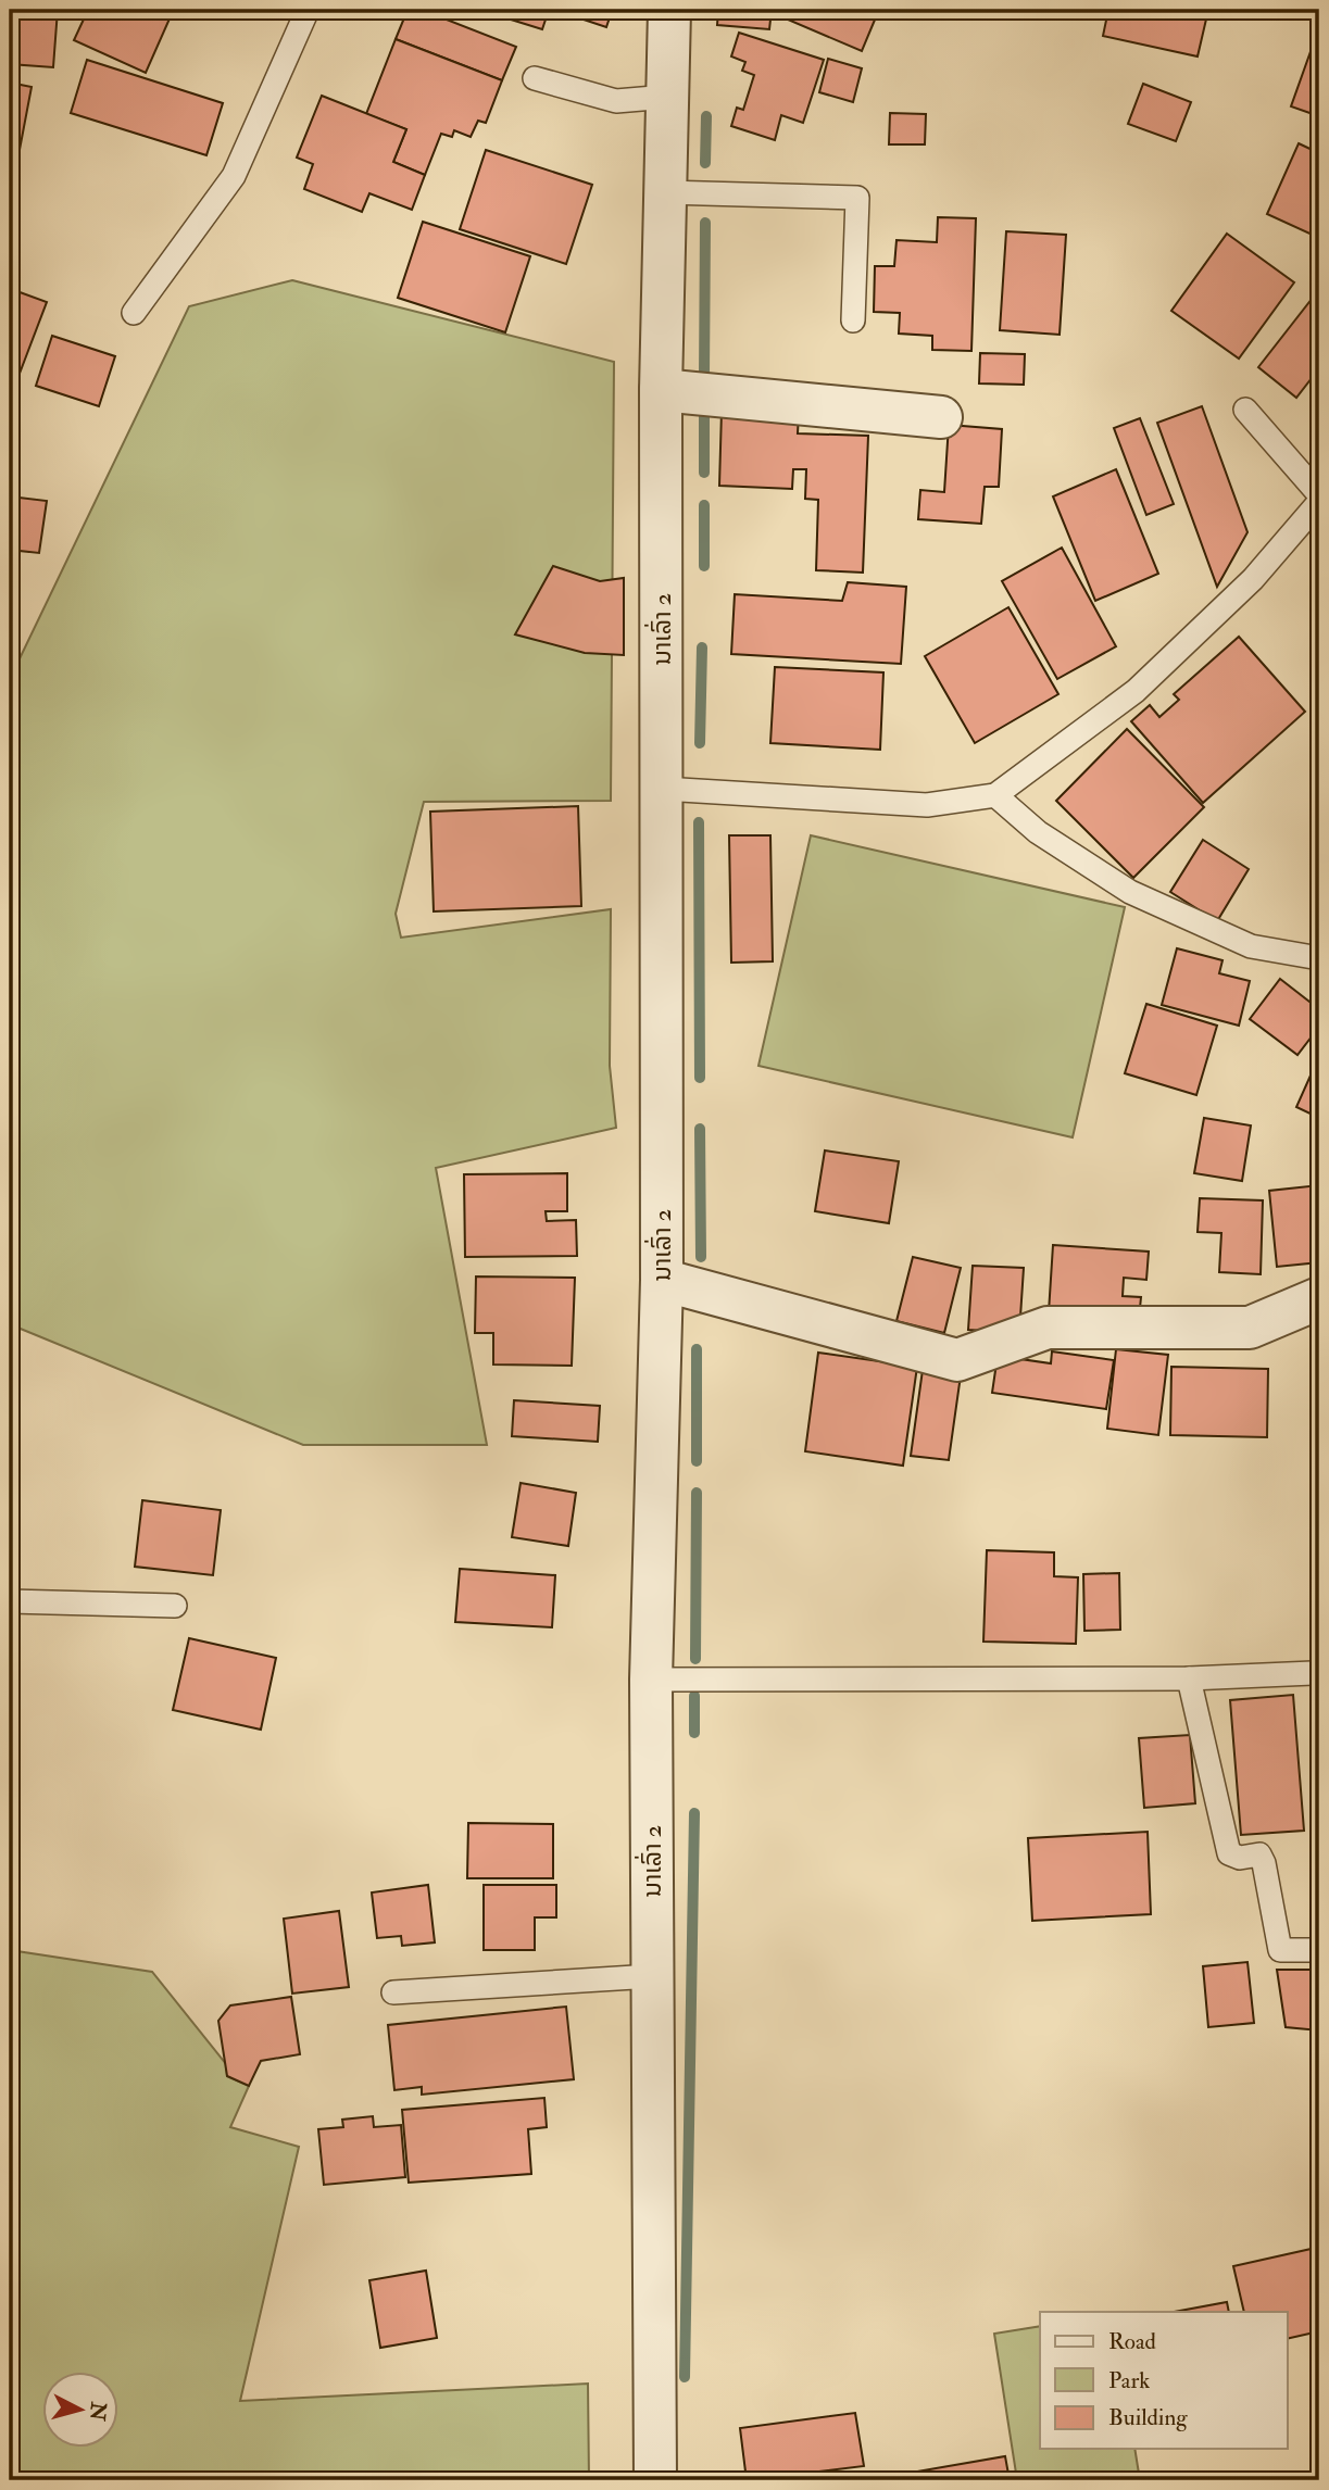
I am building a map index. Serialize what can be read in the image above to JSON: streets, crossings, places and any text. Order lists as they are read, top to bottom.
{
  "streets": {
    "street": ["ນາເລົ່າ 2"]
  },
  "legend": ["Road", "Park", "Building"],
  "north": "right"
}
